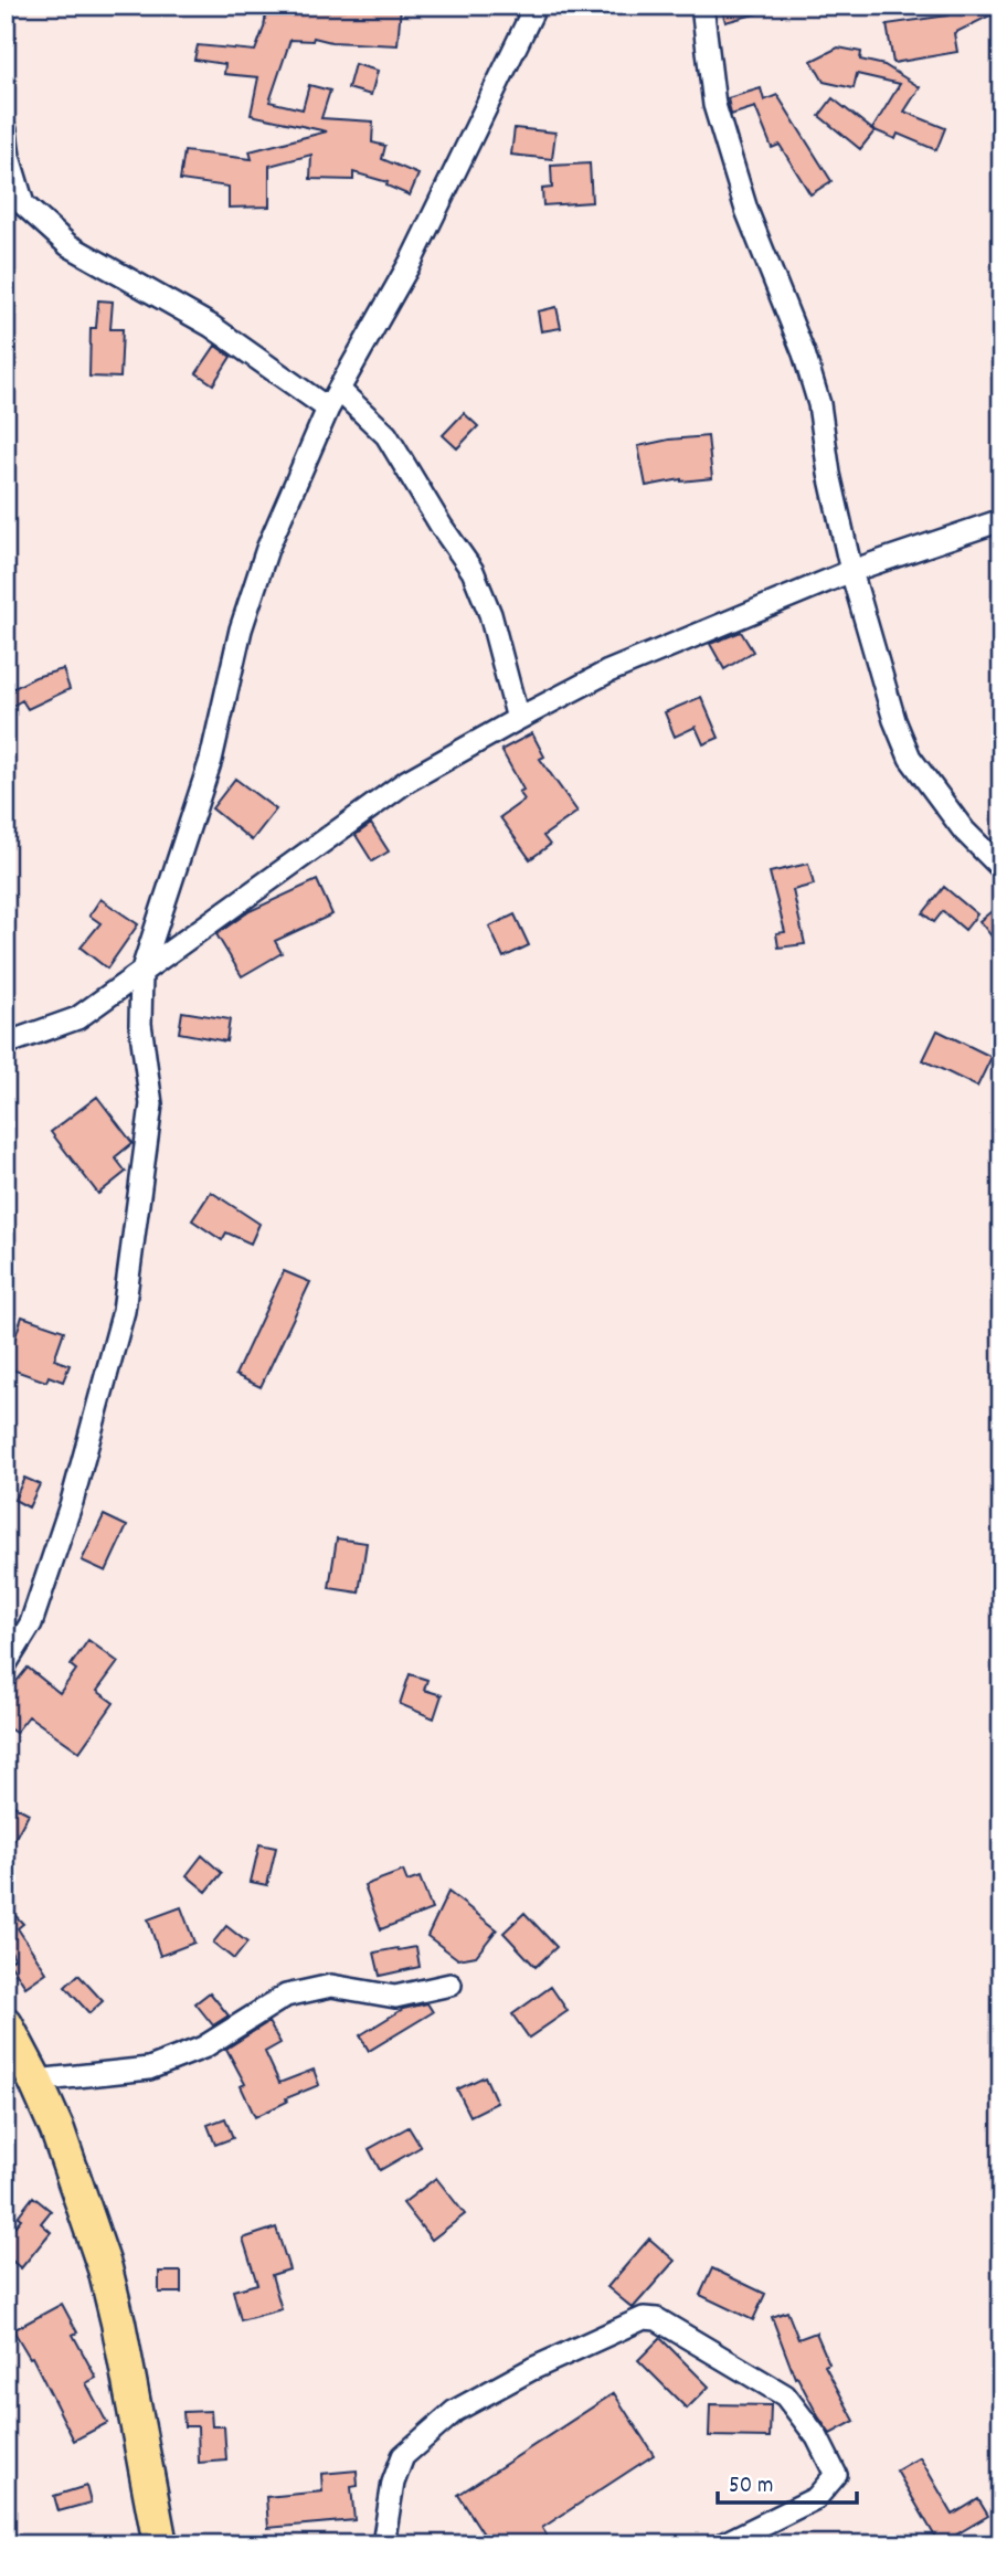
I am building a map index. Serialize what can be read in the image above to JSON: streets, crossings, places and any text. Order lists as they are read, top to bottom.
{
  "scale_bar": "50 m"
}
